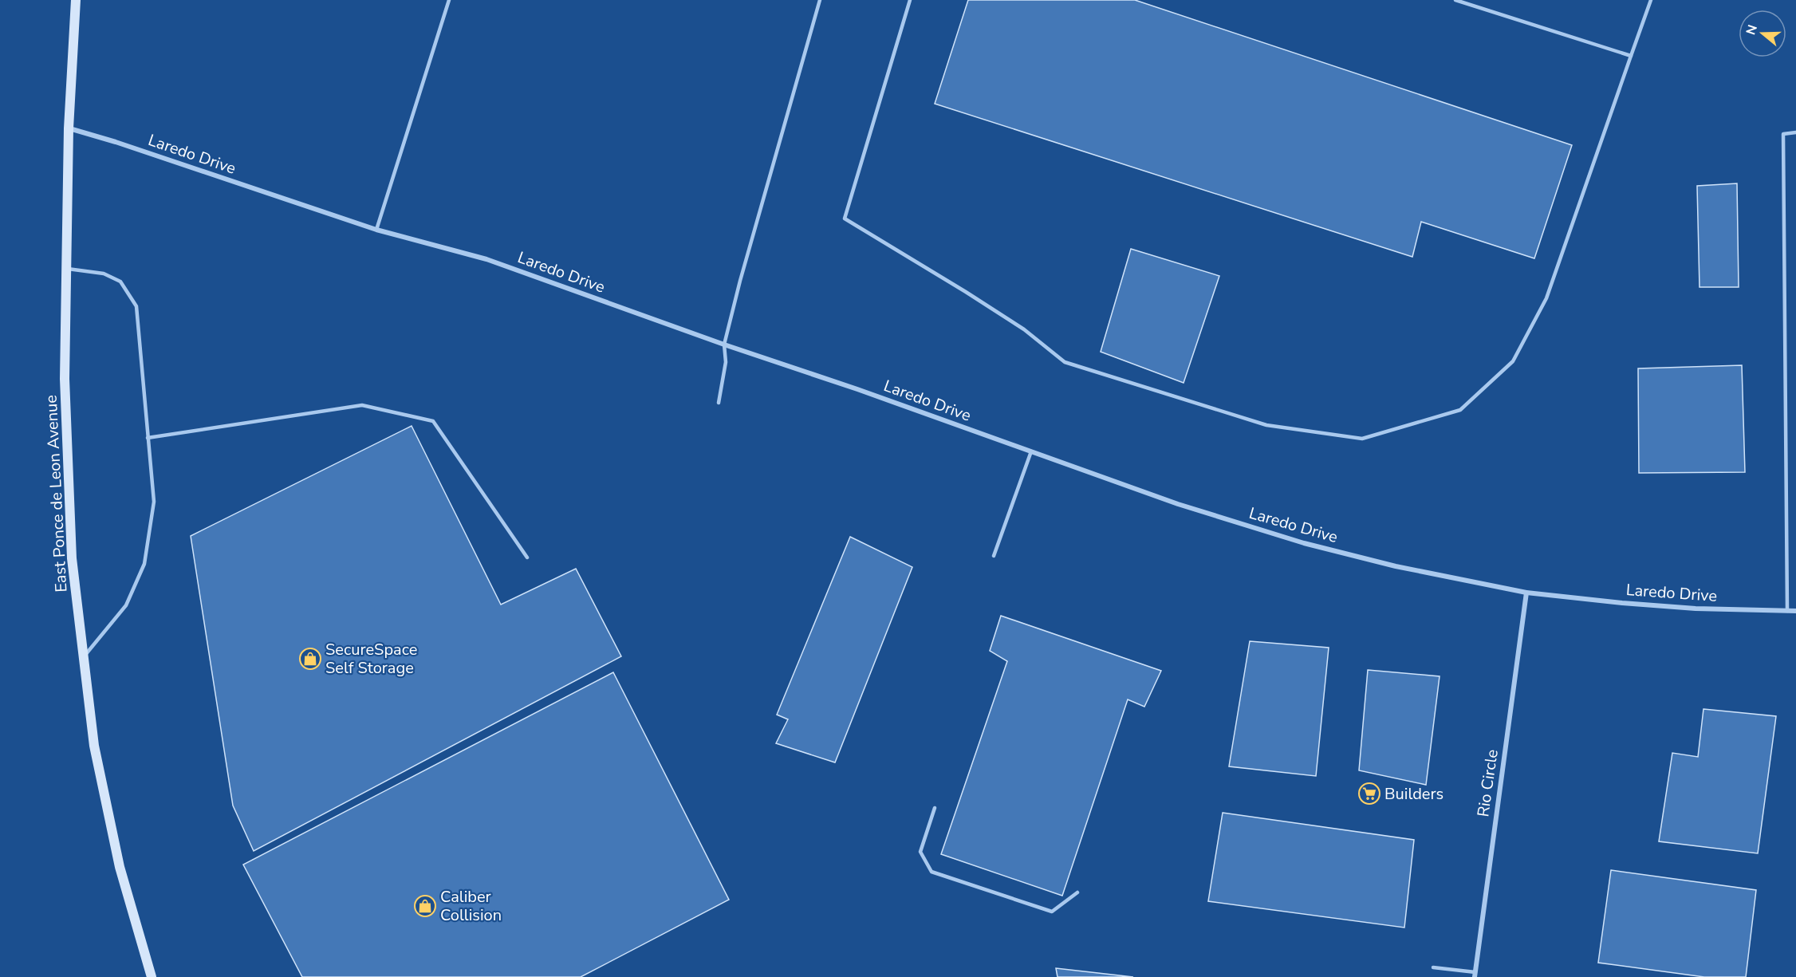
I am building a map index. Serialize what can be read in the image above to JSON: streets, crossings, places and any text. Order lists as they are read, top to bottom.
{
  "streets": {
    "main road": ["East Ponce de Leon Avenue"],
    "street": ["Laredo Drive", "Rio Circle"]
  },
  "crossings": [
    ["Laredo Drive", "East Ponce de Leon Avenue"],
    ["Laredo Drive", "Rio Circle"]
  ],
  "places": {
    "shop": ["SecureSpace Self Storage", "Caliber Collision"],
    "supermarket": ["Builders"]
  },
  "north": "left"
}
